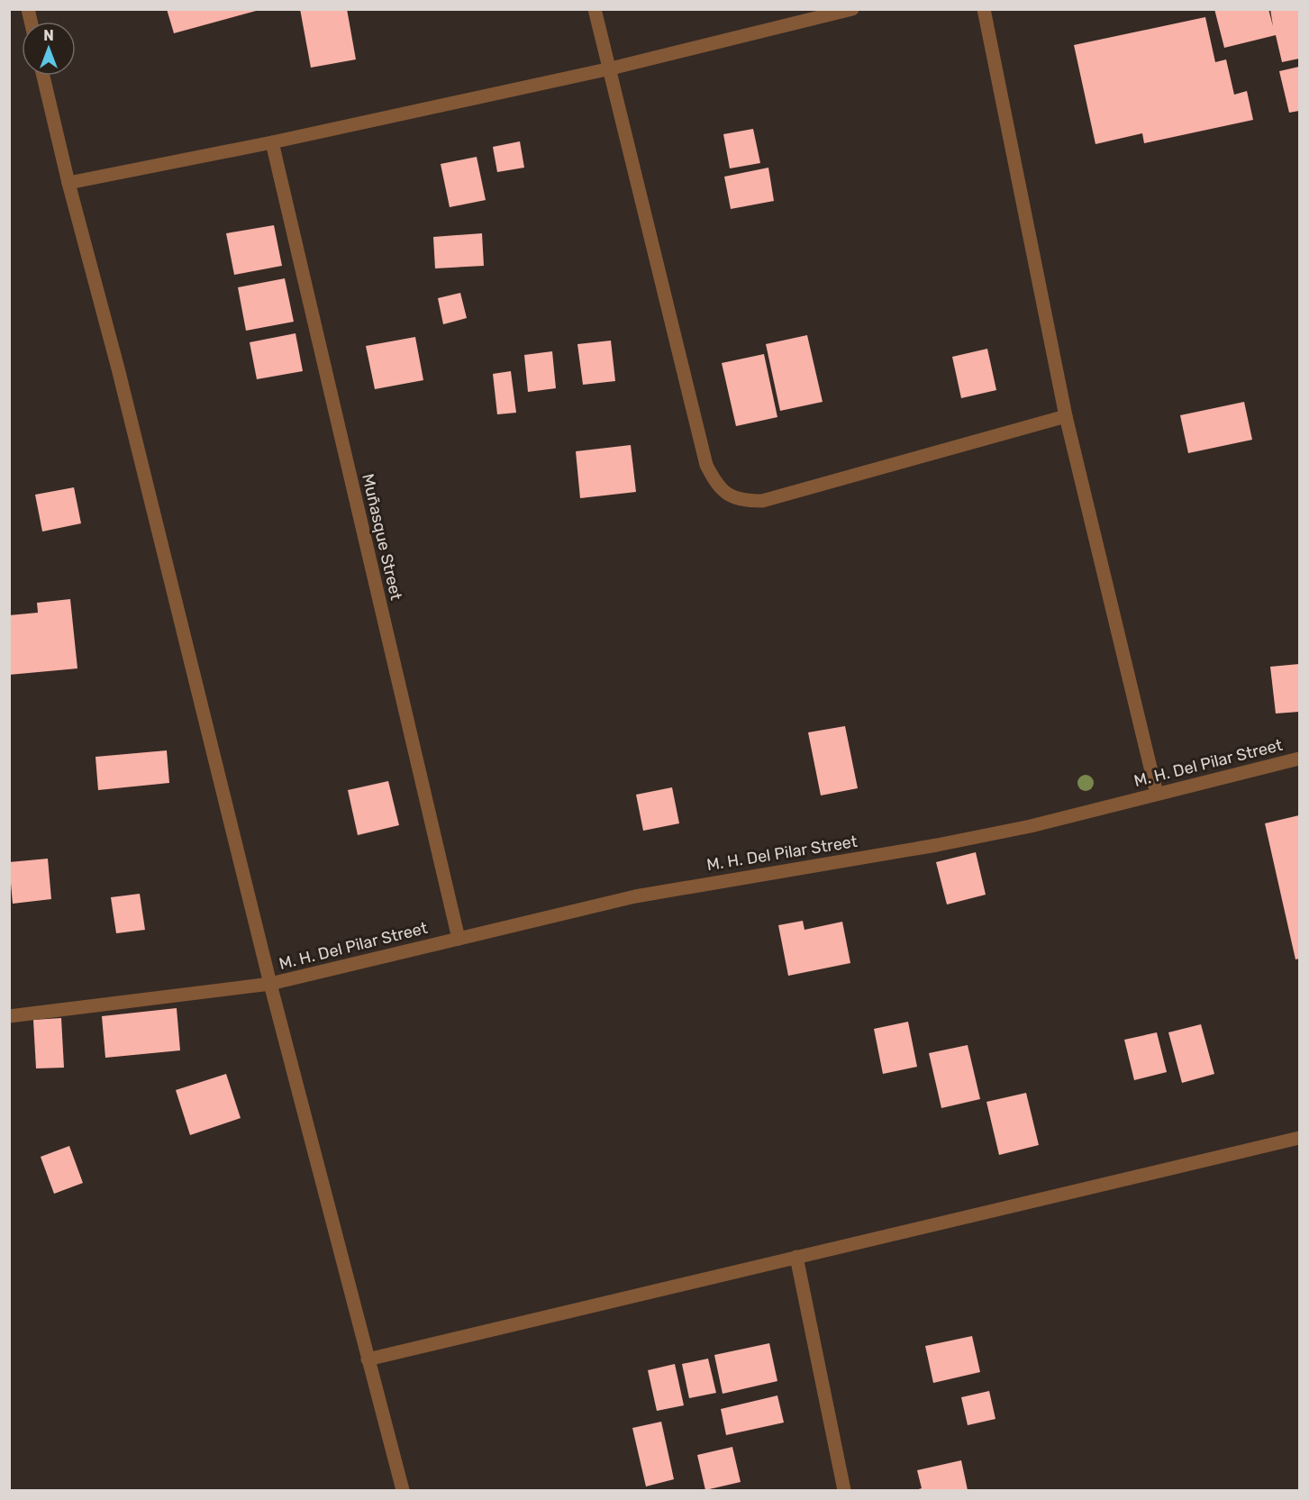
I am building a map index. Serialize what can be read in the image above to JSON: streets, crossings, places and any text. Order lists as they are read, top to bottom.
{
  "streets": {
    "street": ["Muñasque Street", "M. H. Del Pilar Street"]
  },
  "crossings": [
    ["Muñasque Street", "M. H. Del Pilar Street"]
  ],
  "north": "top"
}
